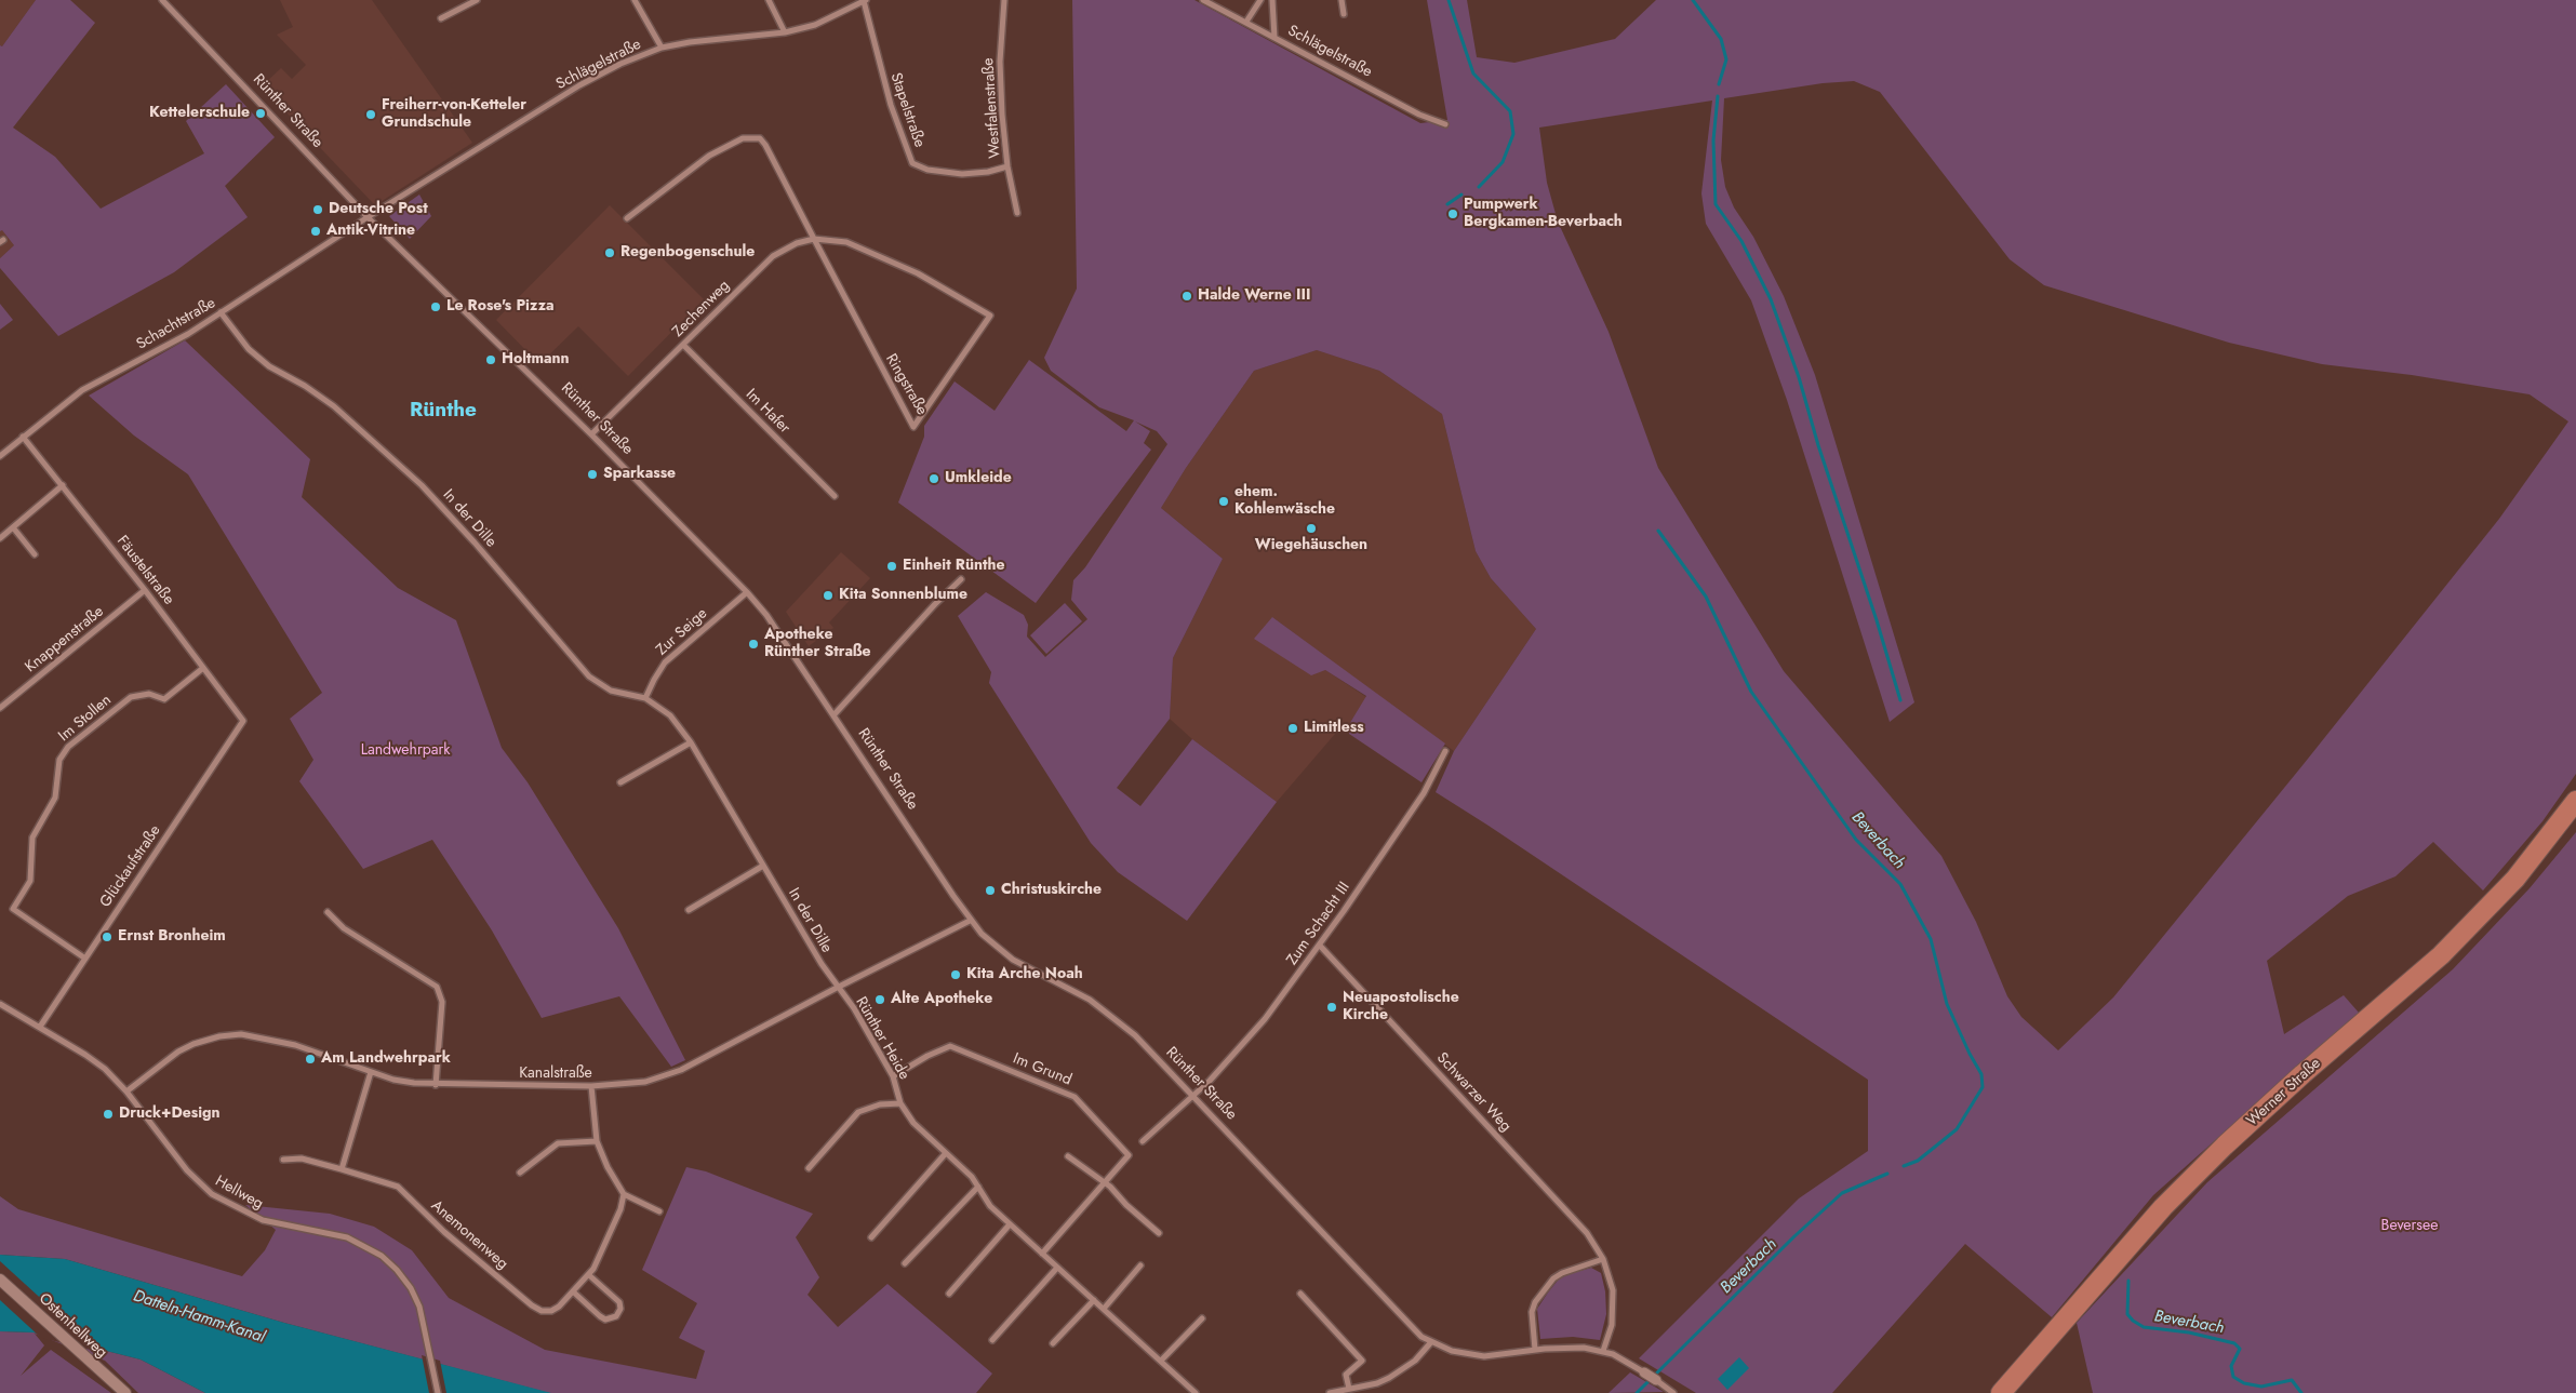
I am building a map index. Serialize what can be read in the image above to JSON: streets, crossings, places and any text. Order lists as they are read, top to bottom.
{
  "streets": {
    "main road": ["Werner Straße", "Ostenhellweg"],
    "street": [
      "Schlägelstraße",
      "Westfalenstraße",
      "Stapelstraße",
      "Rünther Straße",
      "Zechenweg",
      "Schachtstraße",
      "Ringstraße",
      "Im Hafer",
      "In der Dille",
      "Fäustelstraße",
      "Zur Seige",
      "Knappenstraße",
      "Im Stollen",
      "Glückaufstraße",
      "Zum Schacht III",
      "Rünther Heide",
      "Im Grund",
      "Kanalstraße",
      "Schwarzer Weg",
      "Hellweg",
      "Anemonenweg"
    ]
  },
  "crossings": [
    ["Schlägelstraße", "Stapelstraße"],
    ["Schlägelstraße", "Rünther Straße"],
    ["Schlägelstraße", "Schachtstraße"],
    ["Westfalenstraße", "Stapelstraße"],
    ["Rünther Straße", "Zechenweg"],
    ["Rünther Straße", "Schachtstraße"],
    ["Rünther Straße", "Zur Seige"],
    ["Rünther Straße", "Zum Schacht III"],
    ["Rünther Straße", "Kanalstraße"],
    ["Rünther Straße", "Schwarzer Weg"],
    ["Zechenweg", "Ringstraße"],
    ["Zechenweg", "Im Hafer"],
    ["Schachtstraße", "In der Dille"],
    ["Schachtstraße", "Fäustelstraße"],
    ["In der Dille", "Zur Seige"],
    ["In der Dille", "Rünther Heide"],
    ["In der Dille", "Kanalstraße"],
    ["Fäustelstraße", "Knappenstraße"],
    ["Fäustelstraße", "Im Stollen"],
    ["Fäustelstraße", "Glückaufstraße"],
    ["Im Stollen", "Glückaufstraße"],
    ["Glückaufstraße", "Hellweg"],
    ["Zum Schacht III", "Schwarzer Weg"],
    ["Rünther Heide", "Im Grund"],
    ["Rünther Heide", "Kanalstraße"],
    ["Kanalstraße", "Hellweg"]
  ],
  "districts": ["Rünthe"],
  "water": ["Beverbach", "Datteln-Hamm-Kanal"],
  "parks": ["Landwehrpark", "Beversee"],
  "places": [
    "Kettelerschule",
    "Freiherr-von-Ketteler Grundschule",
    "Deutsche Post",
    "Pumpwerk Bergkamen-Beverbach",
    "Antik-Vitrine",
    "Regenbogenschule",
    "Halde Werne III",
    "Le Rose's Pizza",
    "Holtmann",
    "Sparkasse",
    "Umkleide",
    "ehem. Kohlenwäsche",
    "Wiegehäuschen",
    "Einheit Rünthe",
    "Kita Sonnenblume",
    "Apotheke Rünther Straße",
    "Limitless",
    "Christuskirche",
    "Ernst Bronheim",
    "Kita Arche Noah",
    "Alte Apotheke",
    "Neuapostolische Kirche",
    "Am Landwehrpark",
    "Druck+Design"
  ]
}
